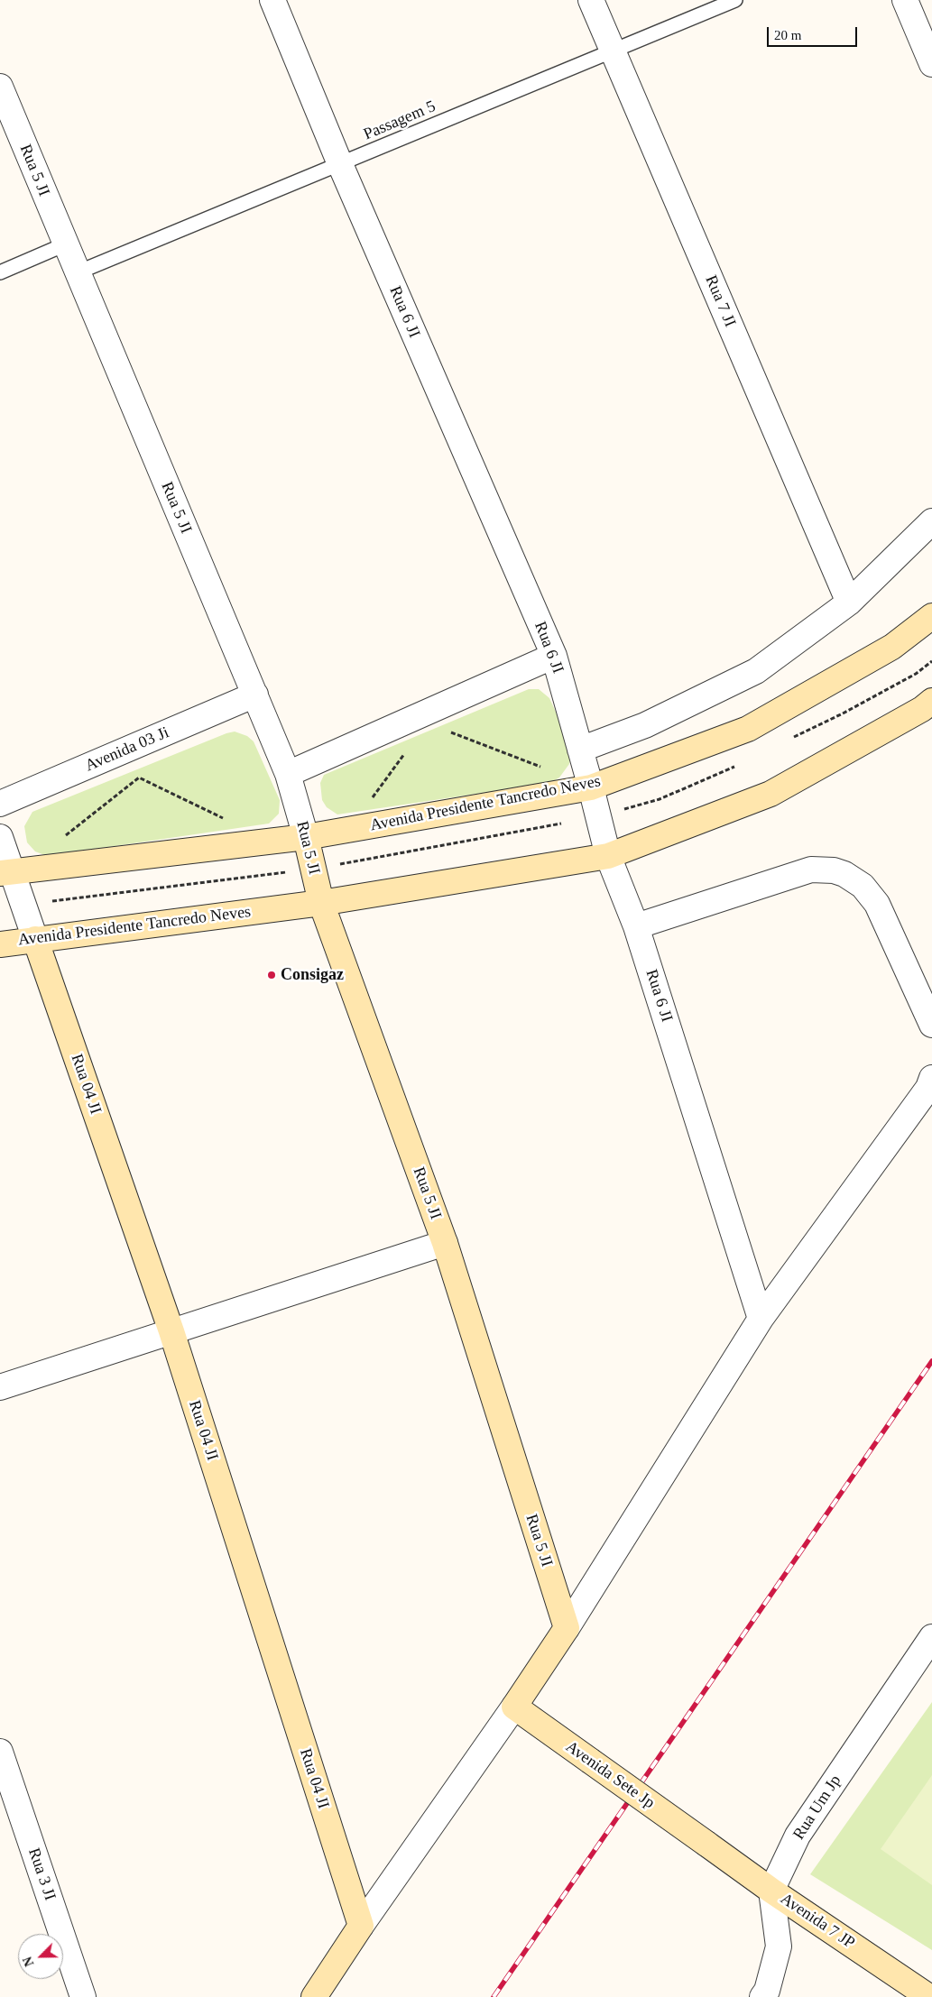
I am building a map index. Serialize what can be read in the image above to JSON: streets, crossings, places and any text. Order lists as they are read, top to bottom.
{
  "streets": {
    "street": [
      "Rua 5 JI",
      "Rua 7 JI",
      "Rua 6 JI",
      "Avenida 03 Ji",
      "Avenida Presidente Tancredo Neves",
      "Rua 04 JI",
      "Avenida Sete Jp",
      "Rua Um Jp",
      "Rua 3 JI",
      "Avenida 7 JP"
    ],
    "lane": ["Passagem 5"]
  },
  "crossings": [
    ["Passagem 5", "Rua 5 JI"],
    ["Passagem 5", "Rua 7 JI"],
    ["Passagem 5", "Rua 6 JI"],
    ["Rua 5 JI", "Avenida 03 Ji"],
    ["Rua 5 JI", "Avenida Presidente Tancredo Neves"],
    ["Rua 6 JI", "Avenida Presidente Tancredo Neves"],
    ["Avenida Presidente Tancredo Neves", "Rua 04 JI"],
    ["Avenida Sete Jp", "Avenida 7 JP"],
    ["Rua Um Jp", "Avenida 7 JP"]
  ],
  "places": ["Consigaz"],
  "scale_bar": "20 m",
  "north": "bottom left"
}
